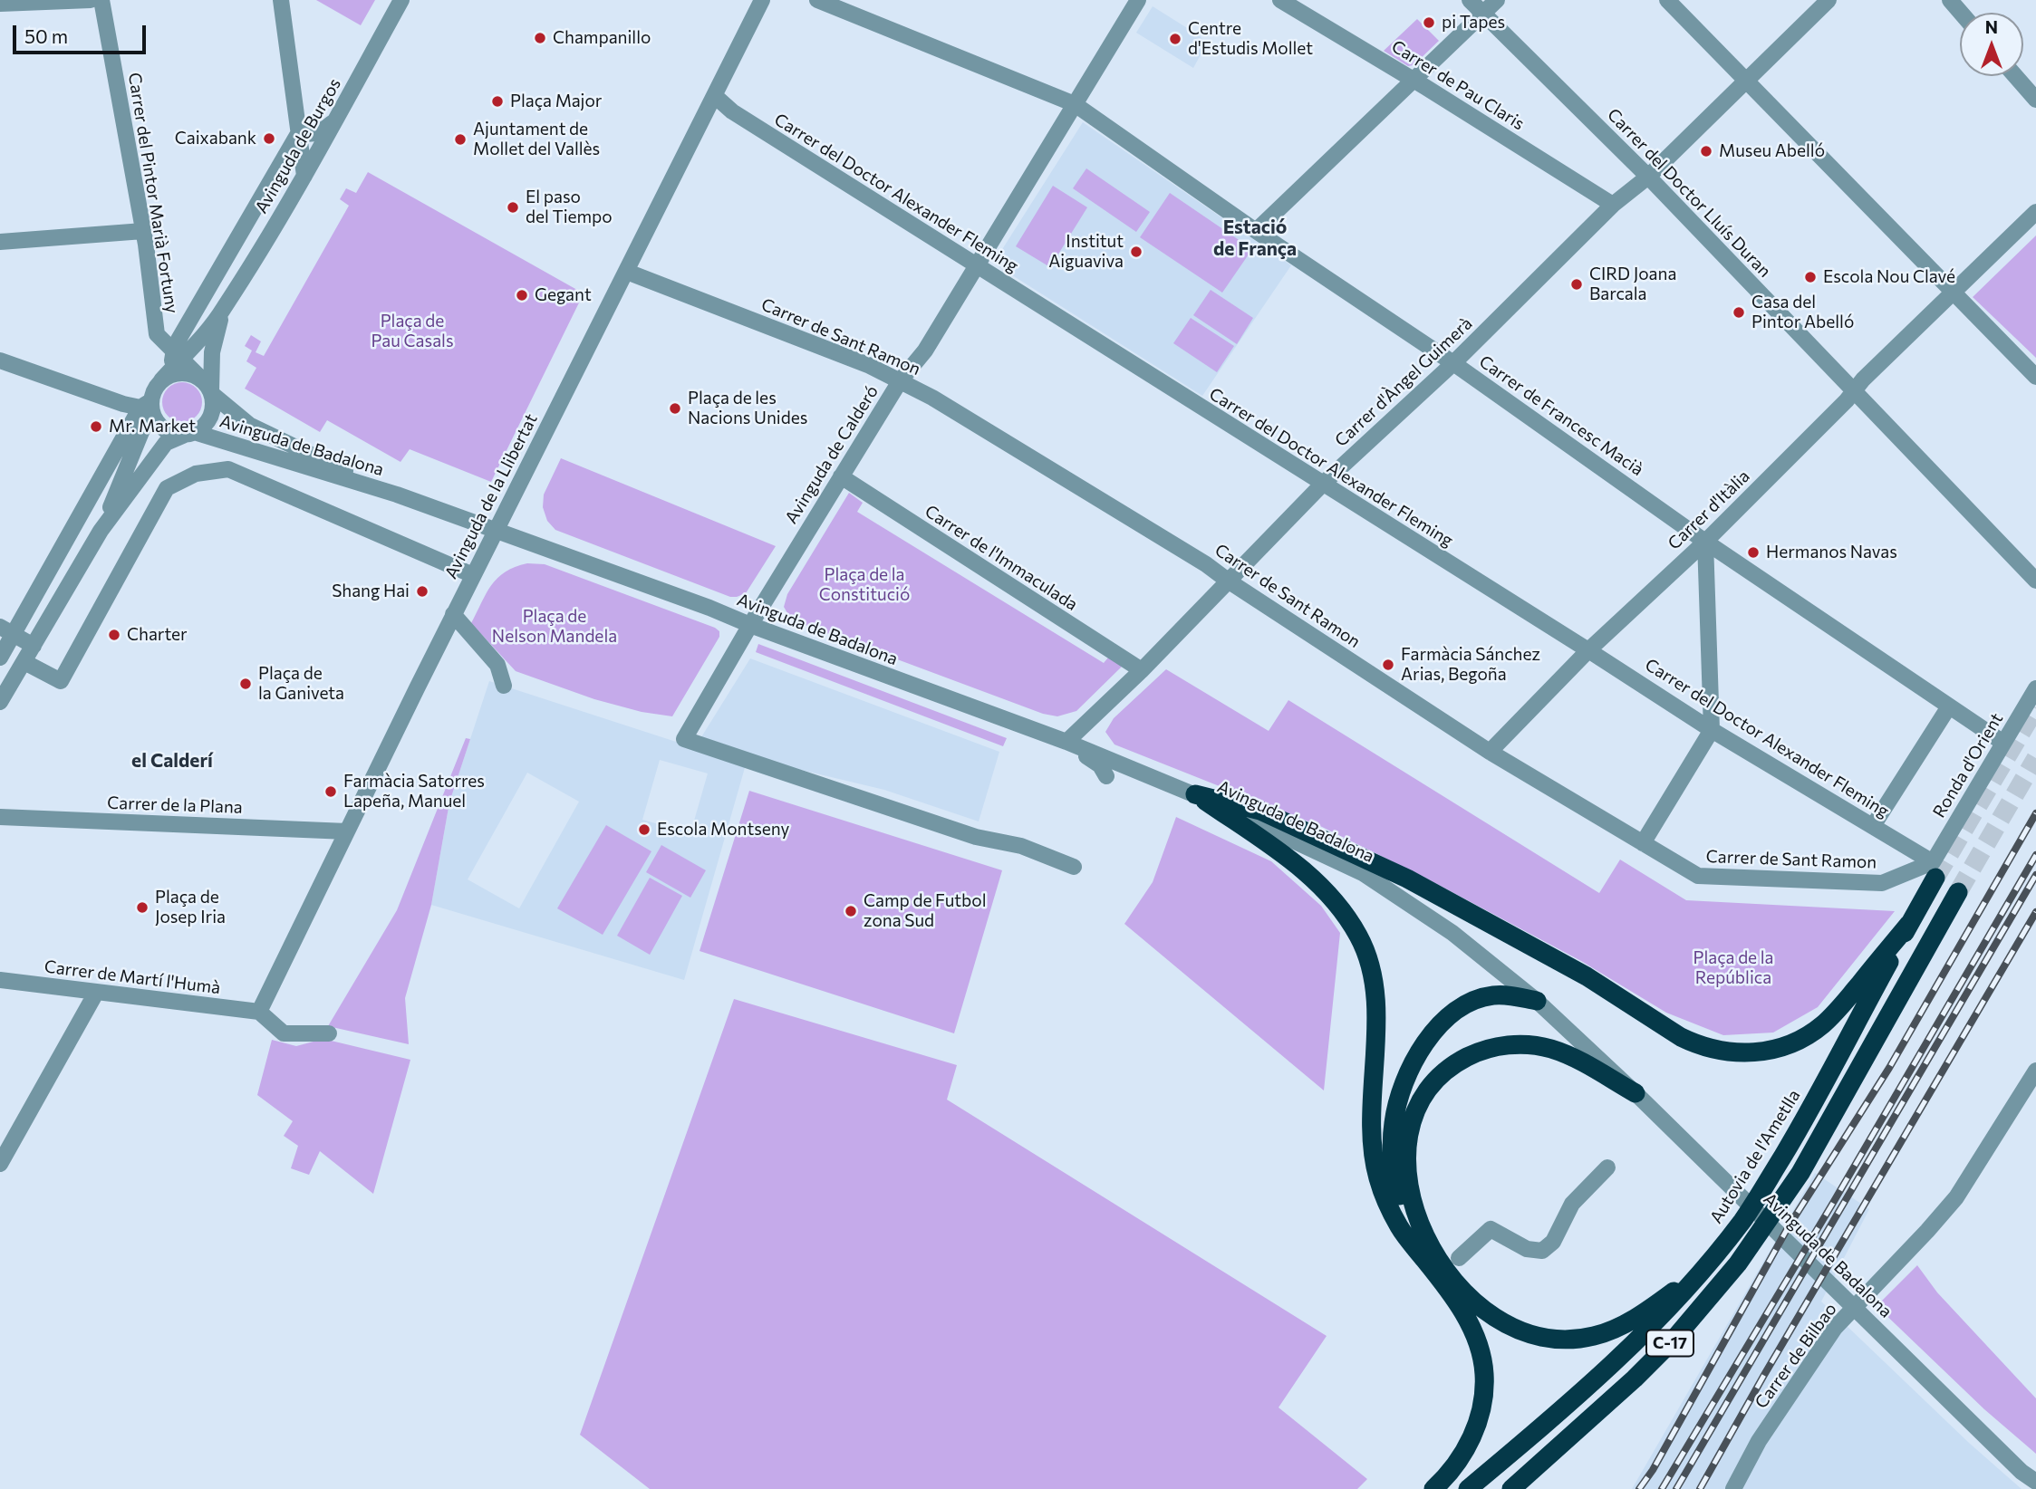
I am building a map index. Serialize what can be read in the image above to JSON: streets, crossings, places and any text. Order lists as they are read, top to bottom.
{
  "streets": {
    "highway": ["Autovia de l'Ametlla", "C-17"],
    "street": [
      "Carrer de Pau Claris",
      "Avinguda de Burgos",
      "Carrer del Pintor Marià Fortuny",
      "Carrer del Doctor Alexander Fleming",
      "Carrer del Doctor Lluís Duran",
      "Carrer de Sant Ramon",
      "Carrer d'Àngel Guimerà",
      "Carrer de Francesc Macià",
      "Avinguda de Badalona",
      "Avinguda de Calderó",
      "Avinguda de la Llibertat",
      "Carrer d'Itàlia",
      "Carrer de l'Immaculada",
      "Ronda d'Orient",
      "Carrer de la Plana",
      "Carrer de Martí l'Humà",
      "Carrer de Bilbao"
    ]
  },
  "crossings": [
    ["Carrer de Pau Claris", "Carrer d'Àngel Guimerà"],
    ["Avinguda de Burgos", "Carrer del Pintor Marià Fortuny"],
    ["Avinguda de Burgos", "Avinguda de Badalona"],
    ["Carrer del Pintor Marià Fortuny", "Avinguda de Badalona"],
    ["Carrer del Doctor Alexander Fleming", "Carrer de Sant Ramon"],
    ["Carrer del Doctor Alexander Fleming", "Carrer d'Àngel Guimerà"],
    ["Carrer del Doctor Alexander Fleming", "Avinguda de Calderó"],
    ["Carrer del Doctor Alexander Fleming", "Avinguda de la Llibertat"],
    ["Carrer del Doctor Alexander Fleming", "Carrer d'Itàlia"],
    ["Carrer del Doctor Alexander Fleming", "Ronda d'Orient"],
    ["Carrer del Doctor Alexander Fleming", "Autovia de l'Ametlla"],
    ["Carrer del Doctor Lluís Duran", "Carrer d'Àngel Guimerà"],
    ["Carrer del Doctor Lluís Duran", "Carrer d'Itàlia"],
    ["Carrer de Sant Ramon", "Carrer d'Àngel Guimerà"],
    ["Carrer de Sant Ramon", "Avinguda de Calderó"],
    ["Carrer de Sant Ramon", "Avinguda de la Llibertat"],
    ["Carrer de Sant Ramon", "Carrer d'Itàlia"],
    ["Carrer de Sant Ramon", "Ronda d'Orient"],
    ["Carrer de Sant Ramon", "Autovia de l'Ametlla"],
    ["Carrer d'Àngel Guimerà", "Carrer de Francesc Macià"],
    ["Carrer d'Àngel Guimerà", "Avinguda de Badalona"],
    ["Carrer d'Àngel Guimerà", "Carrer de l'Immaculada"],
    ["Carrer de Francesc Macià", "Avinguda de Calderó"],
    ["Carrer de Francesc Macià", "Carrer d'Itàlia"],
    ["Carrer de Francesc Macià", "Ronda d'Orient"],
    ["Avinguda de Badalona", "Avinguda de Calderó"],
    ["Avinguda de Badalona", "Avinguda de la Llibertat"],
    ["Avinguda de Calderó", "Carrer de l'Immaculada"],
    ["Avinguda de la Llibertat", "Carrer de la Plana"],
    ["Avinguda de la Llibertat", "Carrer de Martí l'Humà"],
    ["Ronda d'Orient", "Autovia de l'Ametlla"]
  ],
  "districts": ["Estació de França", "el Calderí"],
  "parks": [
    "Plaça de Pau Casals",
    "Plaça de la Constitució",
    "Plaça de Nelson Mandela",
    "Plaça de la República"
  ],
  "places": [
    "pi Tapes",
    "Champanillo",
    "Centre d'Estudis Mollet",
    "Plaça Major",
    "Caixabank",
    "Ajuntament de Mollet del Vallès",
    "Museu Abelló",
    "El paso del Tiempo",
    "Institut Aiguaviva",
    "Escola Nou Clavé",
    "CIRD Joana Barcala",
    "Gegant",
    "Casa del Pintor Abelló",
    "Plaça de les Nacions Unides",
    "Mr. Market",
    "Hermanos Navas",
    "Shang Hai",
    "Charter",
    "Farmàcia Sánchez Arias, Begoña",
    "Plaça de la Ganiveta",
    "Farmàcia Satorres Lapeña, Manuel",
    "Escola Montseny",
    "Plaça de Josep Iria",
    "Camp de Futbol zona Sud"
  ],
  "scale_bar": "50 m",
  "north": "top"
}
